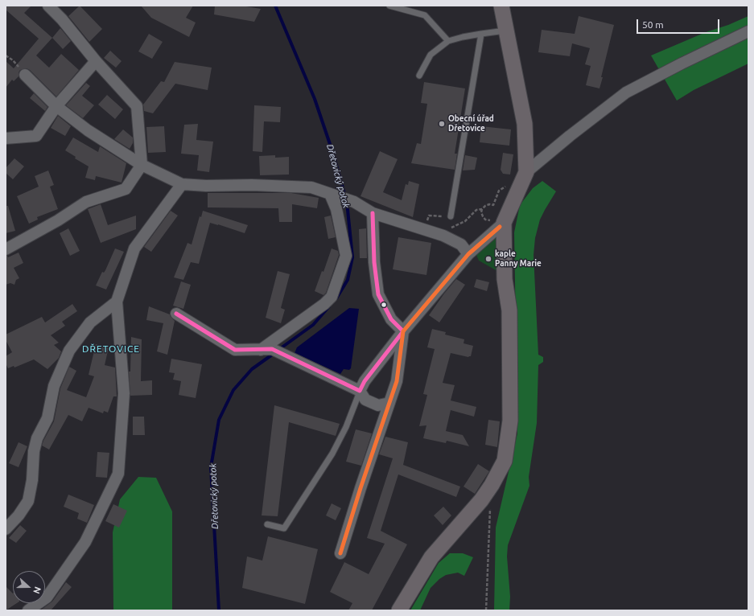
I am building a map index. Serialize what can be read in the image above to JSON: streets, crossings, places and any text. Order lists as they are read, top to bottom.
{
  "districts": ["DŘETOVICE"],
  "water": ["Dřetovický potok"],
  "places": ["Obecní úřad Dřetovice", "kaple Panny Marie"],
  "scale_bar": "50 m",
  "north": "right"
}
